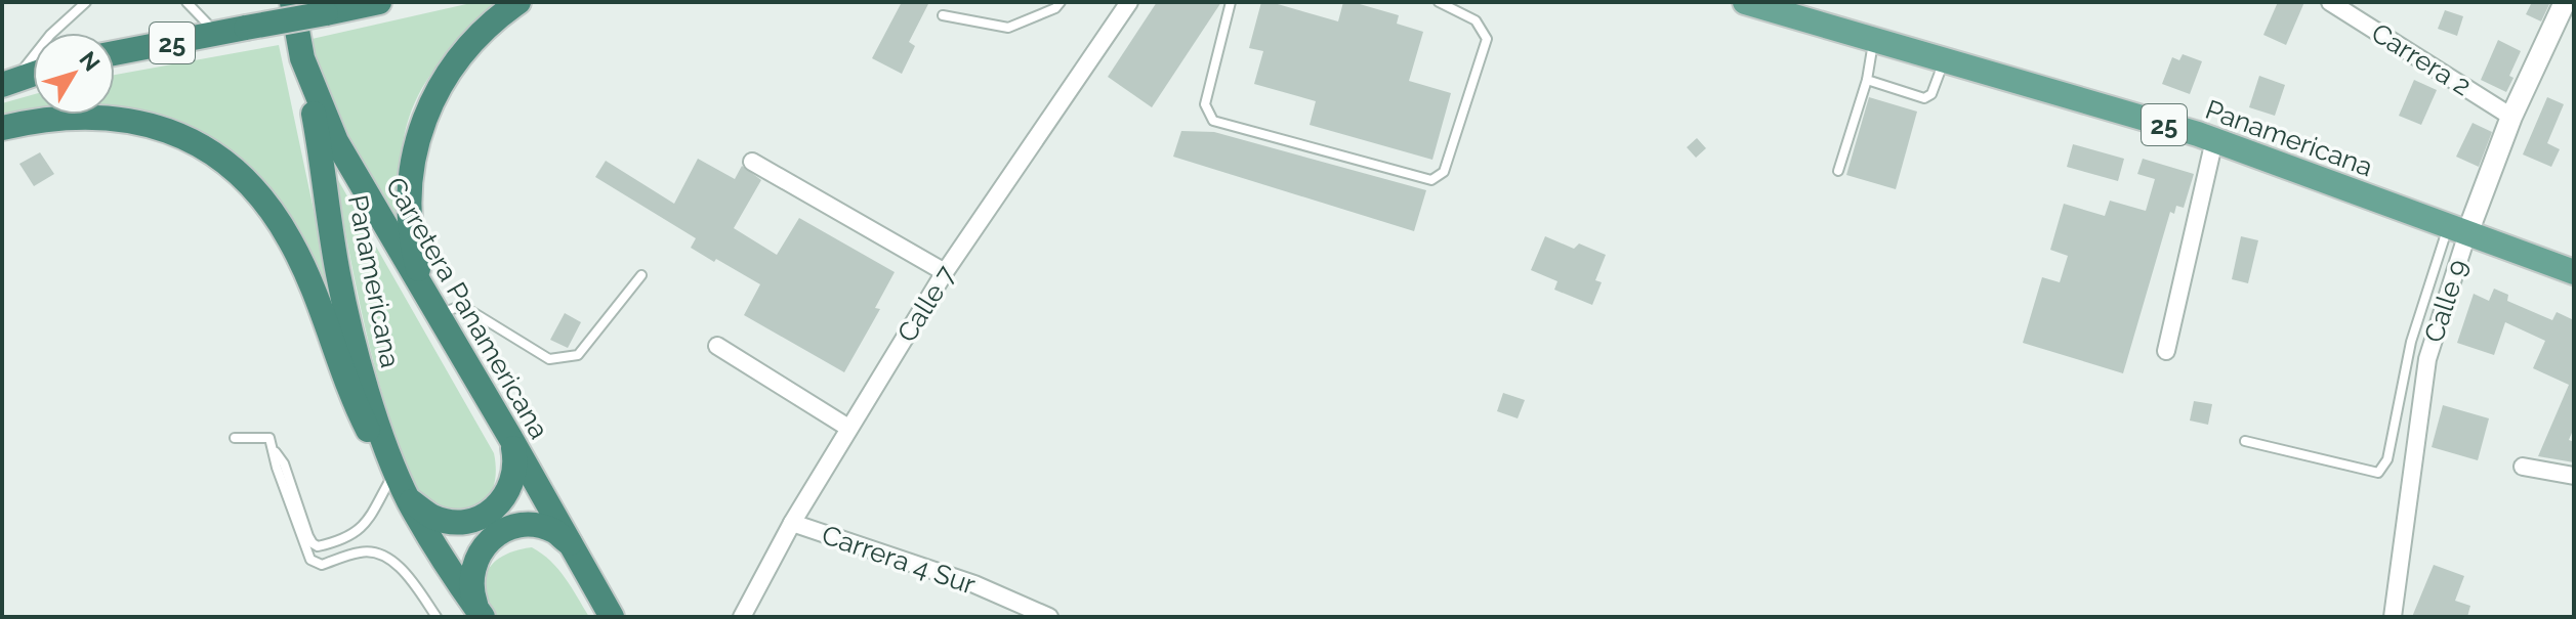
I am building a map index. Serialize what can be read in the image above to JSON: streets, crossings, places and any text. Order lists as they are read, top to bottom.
{
  "streets": {
    "highway": ["25", "Panamericana", "Carretera Panamericana"],
    "street": [
      "Carrera 2",
      "Calle 9",
      "Calle 7",
      "Carrera 4 Sur"
    ]
  },
  "crossings": [
    ["Carrera 2", "Calle 9"],
    ["Panamericana", "Calle 9"],
    ["Panamericana", "Carretera Panamericana"],
    ["Calle 7", "Carrera 4 Sur"]
  ],
  "north": "top right"
}
